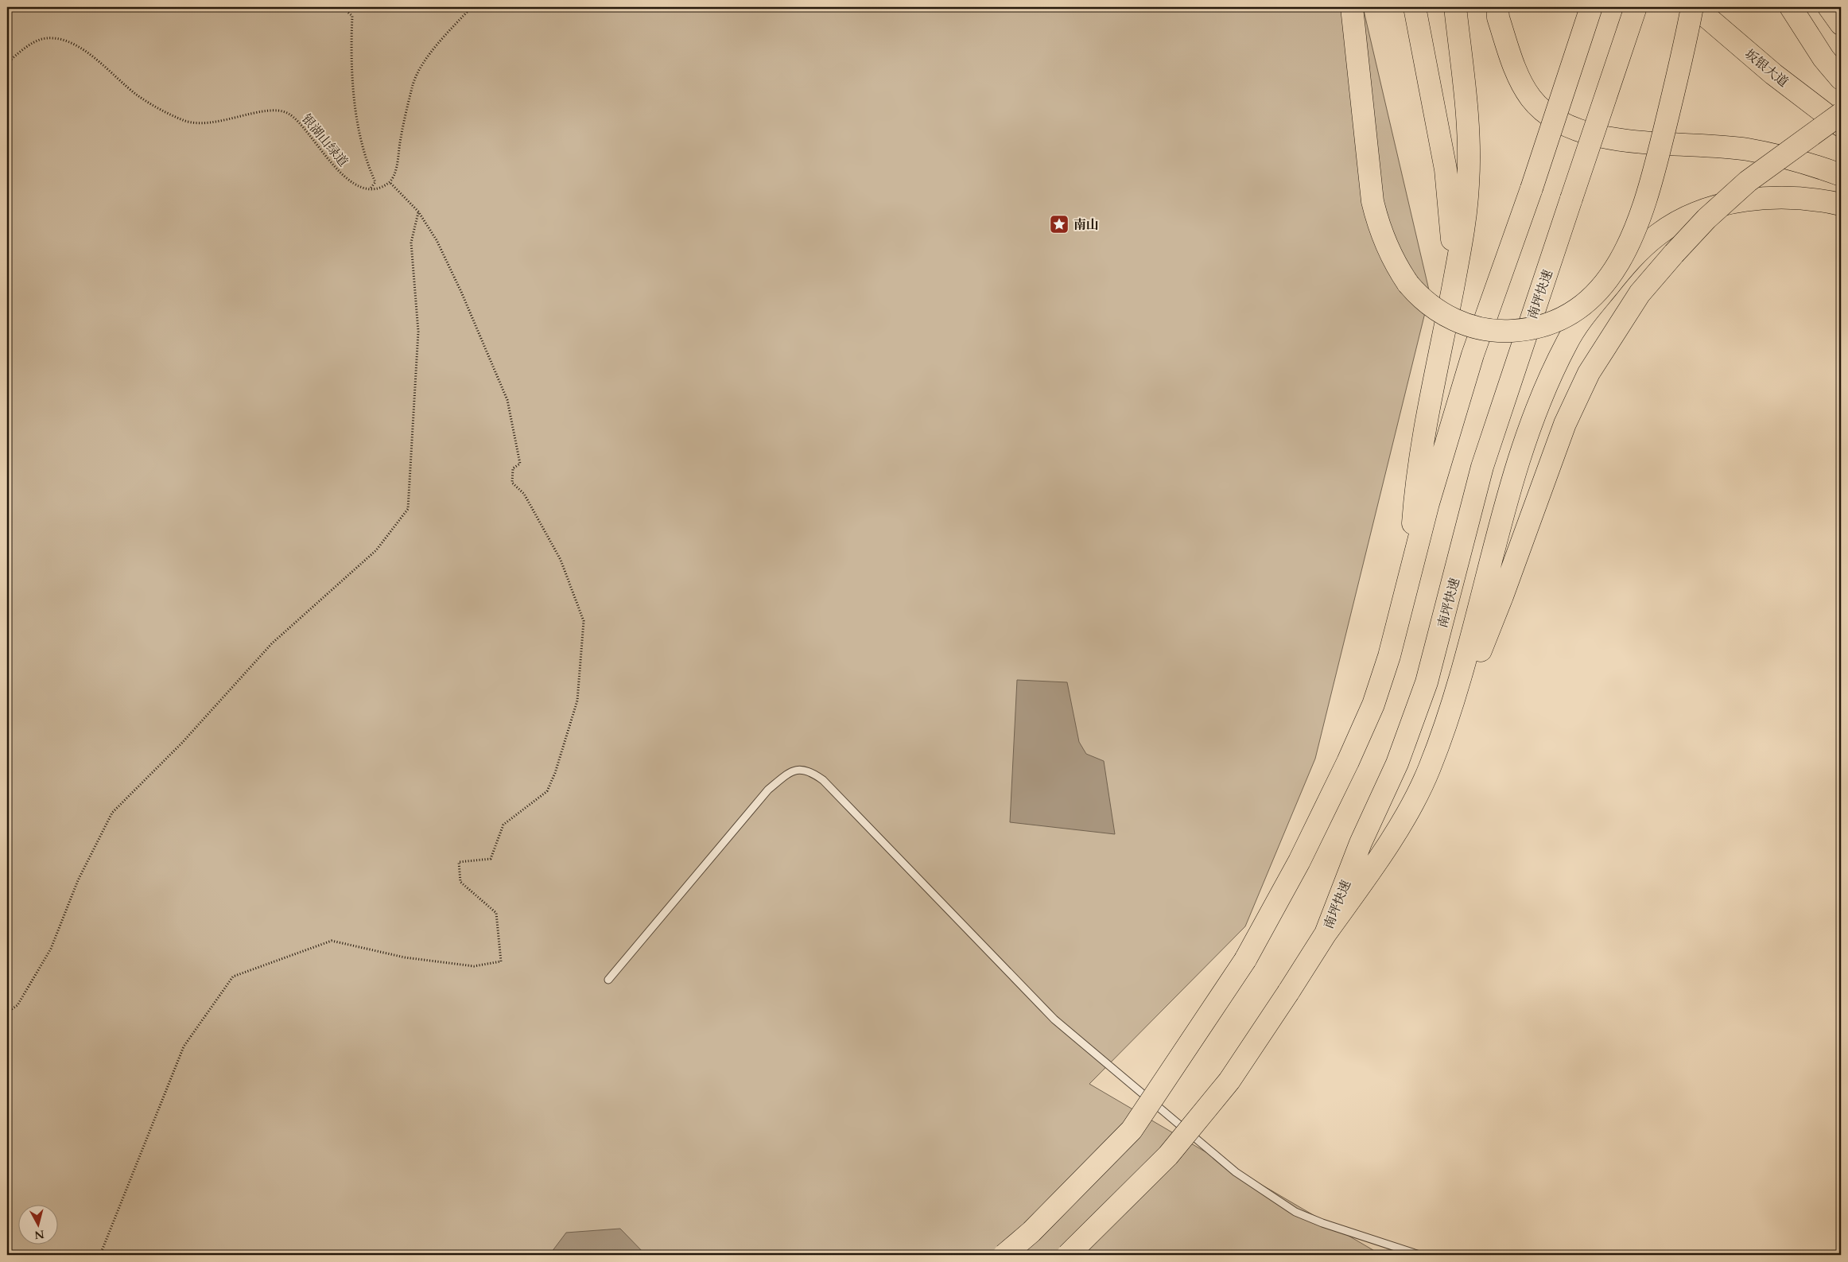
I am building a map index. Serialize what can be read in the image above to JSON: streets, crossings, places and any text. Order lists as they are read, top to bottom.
{
  "streets": {
    "main road": ["坂银大道", "南坪快速"],
    "path": ["银湖山绿道"]
  },
  "places": {
    "place": ["南山"]
  },
  "north": "bottom"
}
